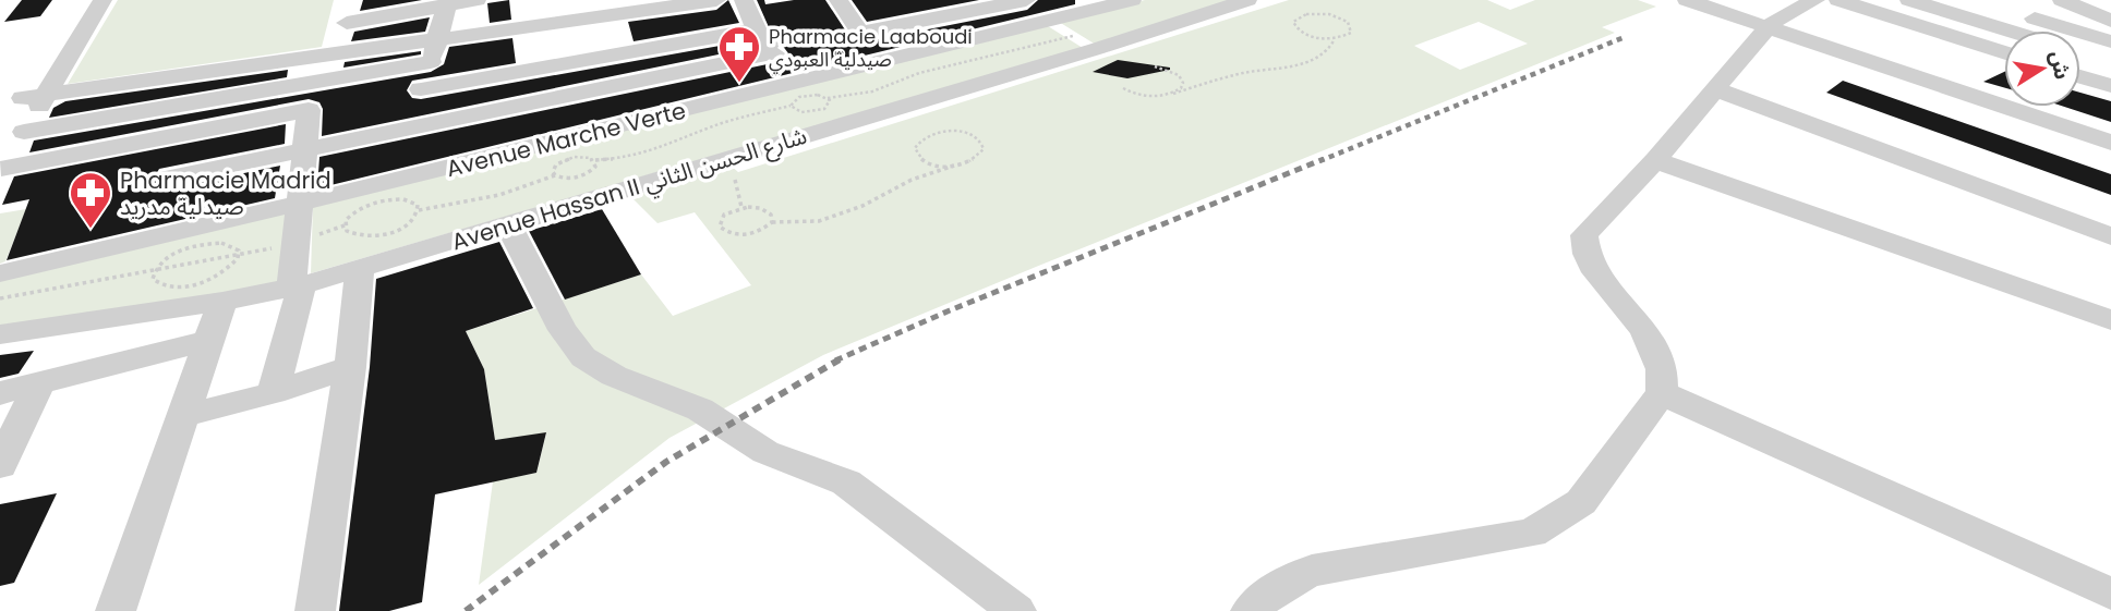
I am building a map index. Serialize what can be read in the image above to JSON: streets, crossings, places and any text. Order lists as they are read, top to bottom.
{
  "streets": {
    "street": ["Avenue Marche Verte", "Avenue Hassan II شارع الحسن الثاني"]
  },
  "places": {
    "pharmacy": ["Pharmacie Laaboudi صيدلية العبودي", "Pharmacie Madrid صيدلية مدريد"]
  },
  "north": "right"
}
